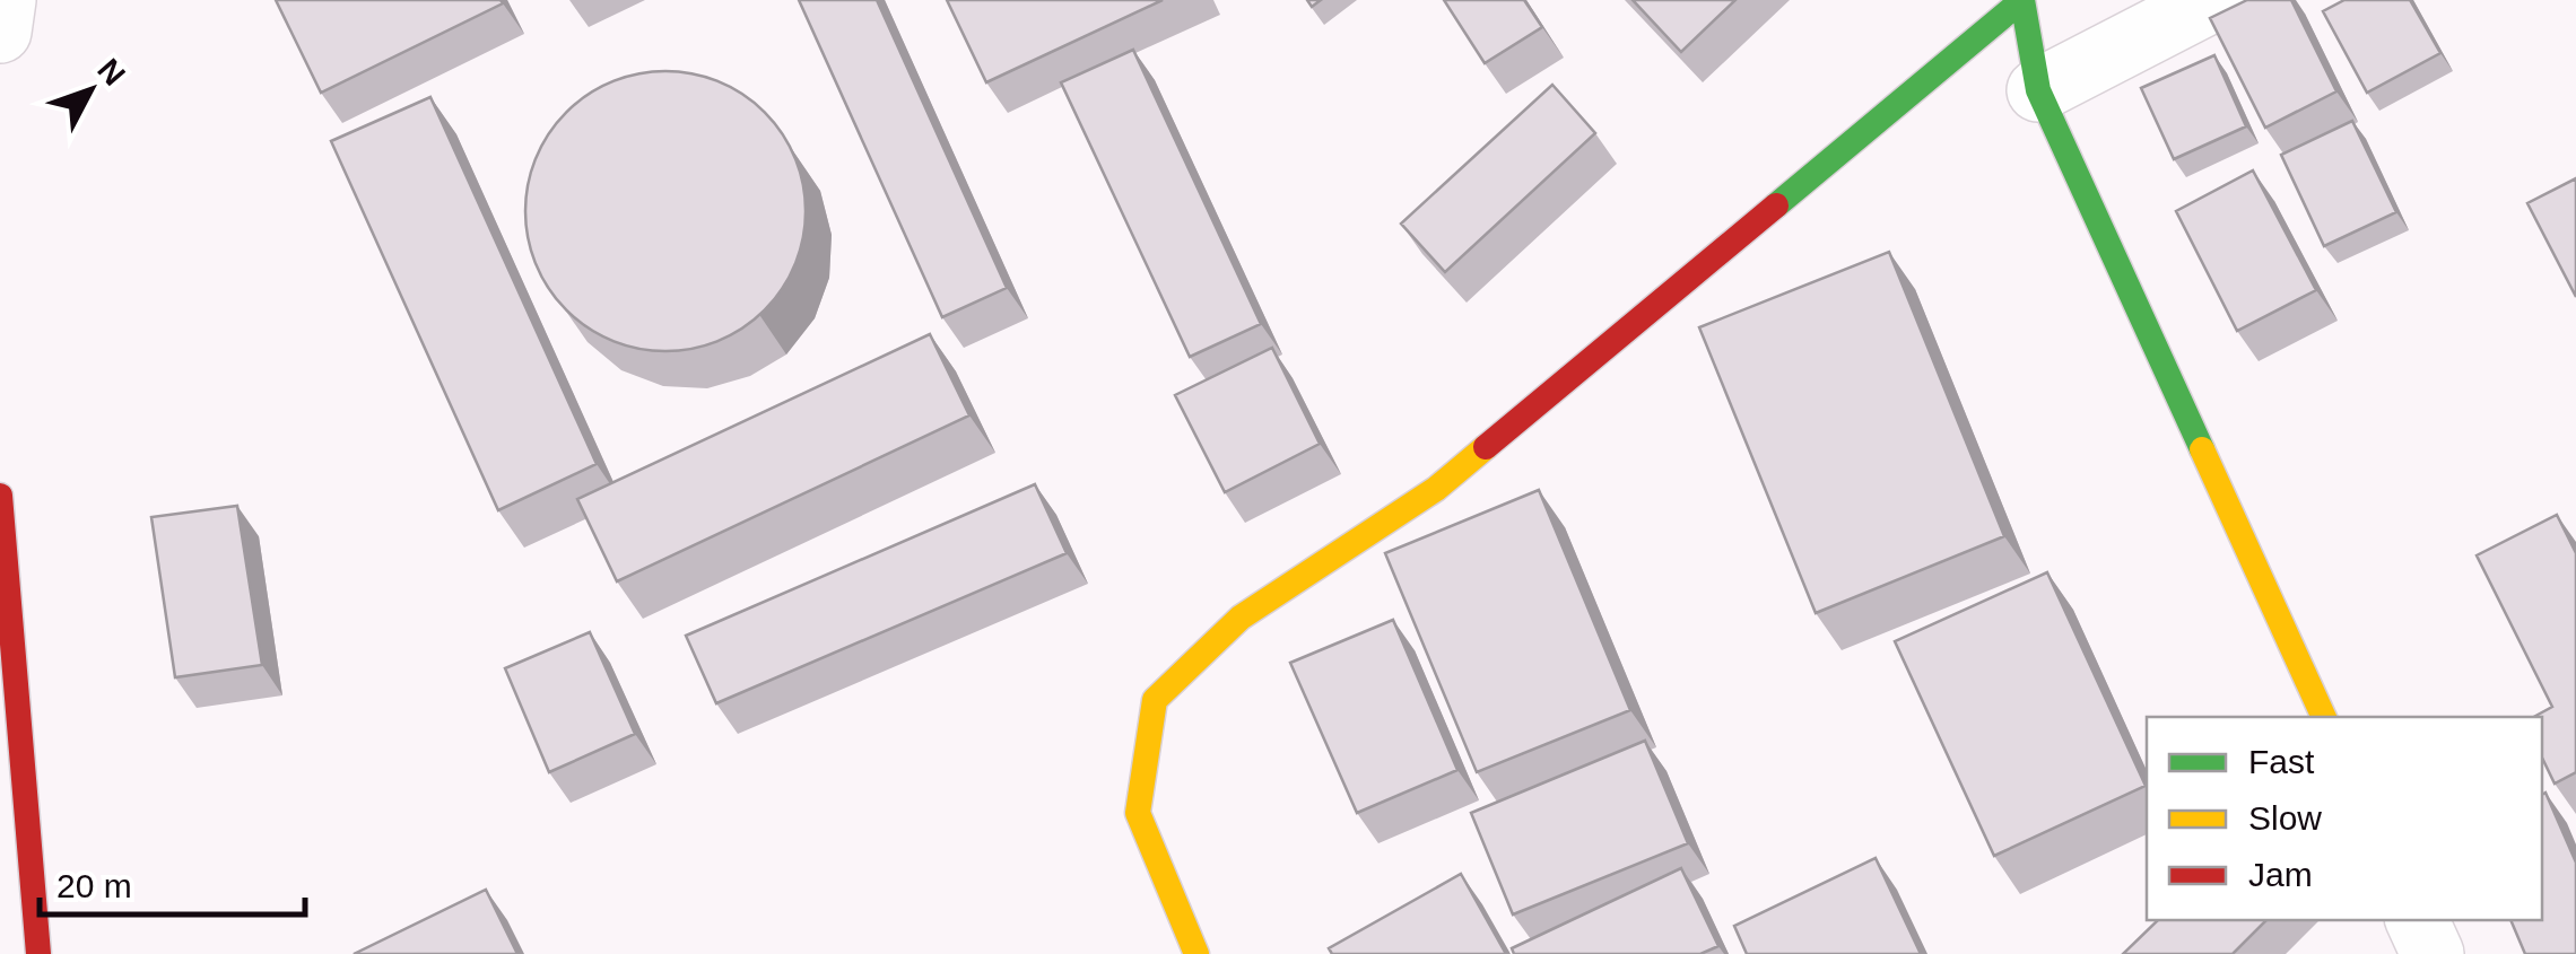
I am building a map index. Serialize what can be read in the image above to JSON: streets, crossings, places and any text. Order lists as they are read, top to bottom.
{
  "legend": ["Fast", "Slow", "Jam"],
  "scale_bar": "20 m",
  "north": "top right"
}
